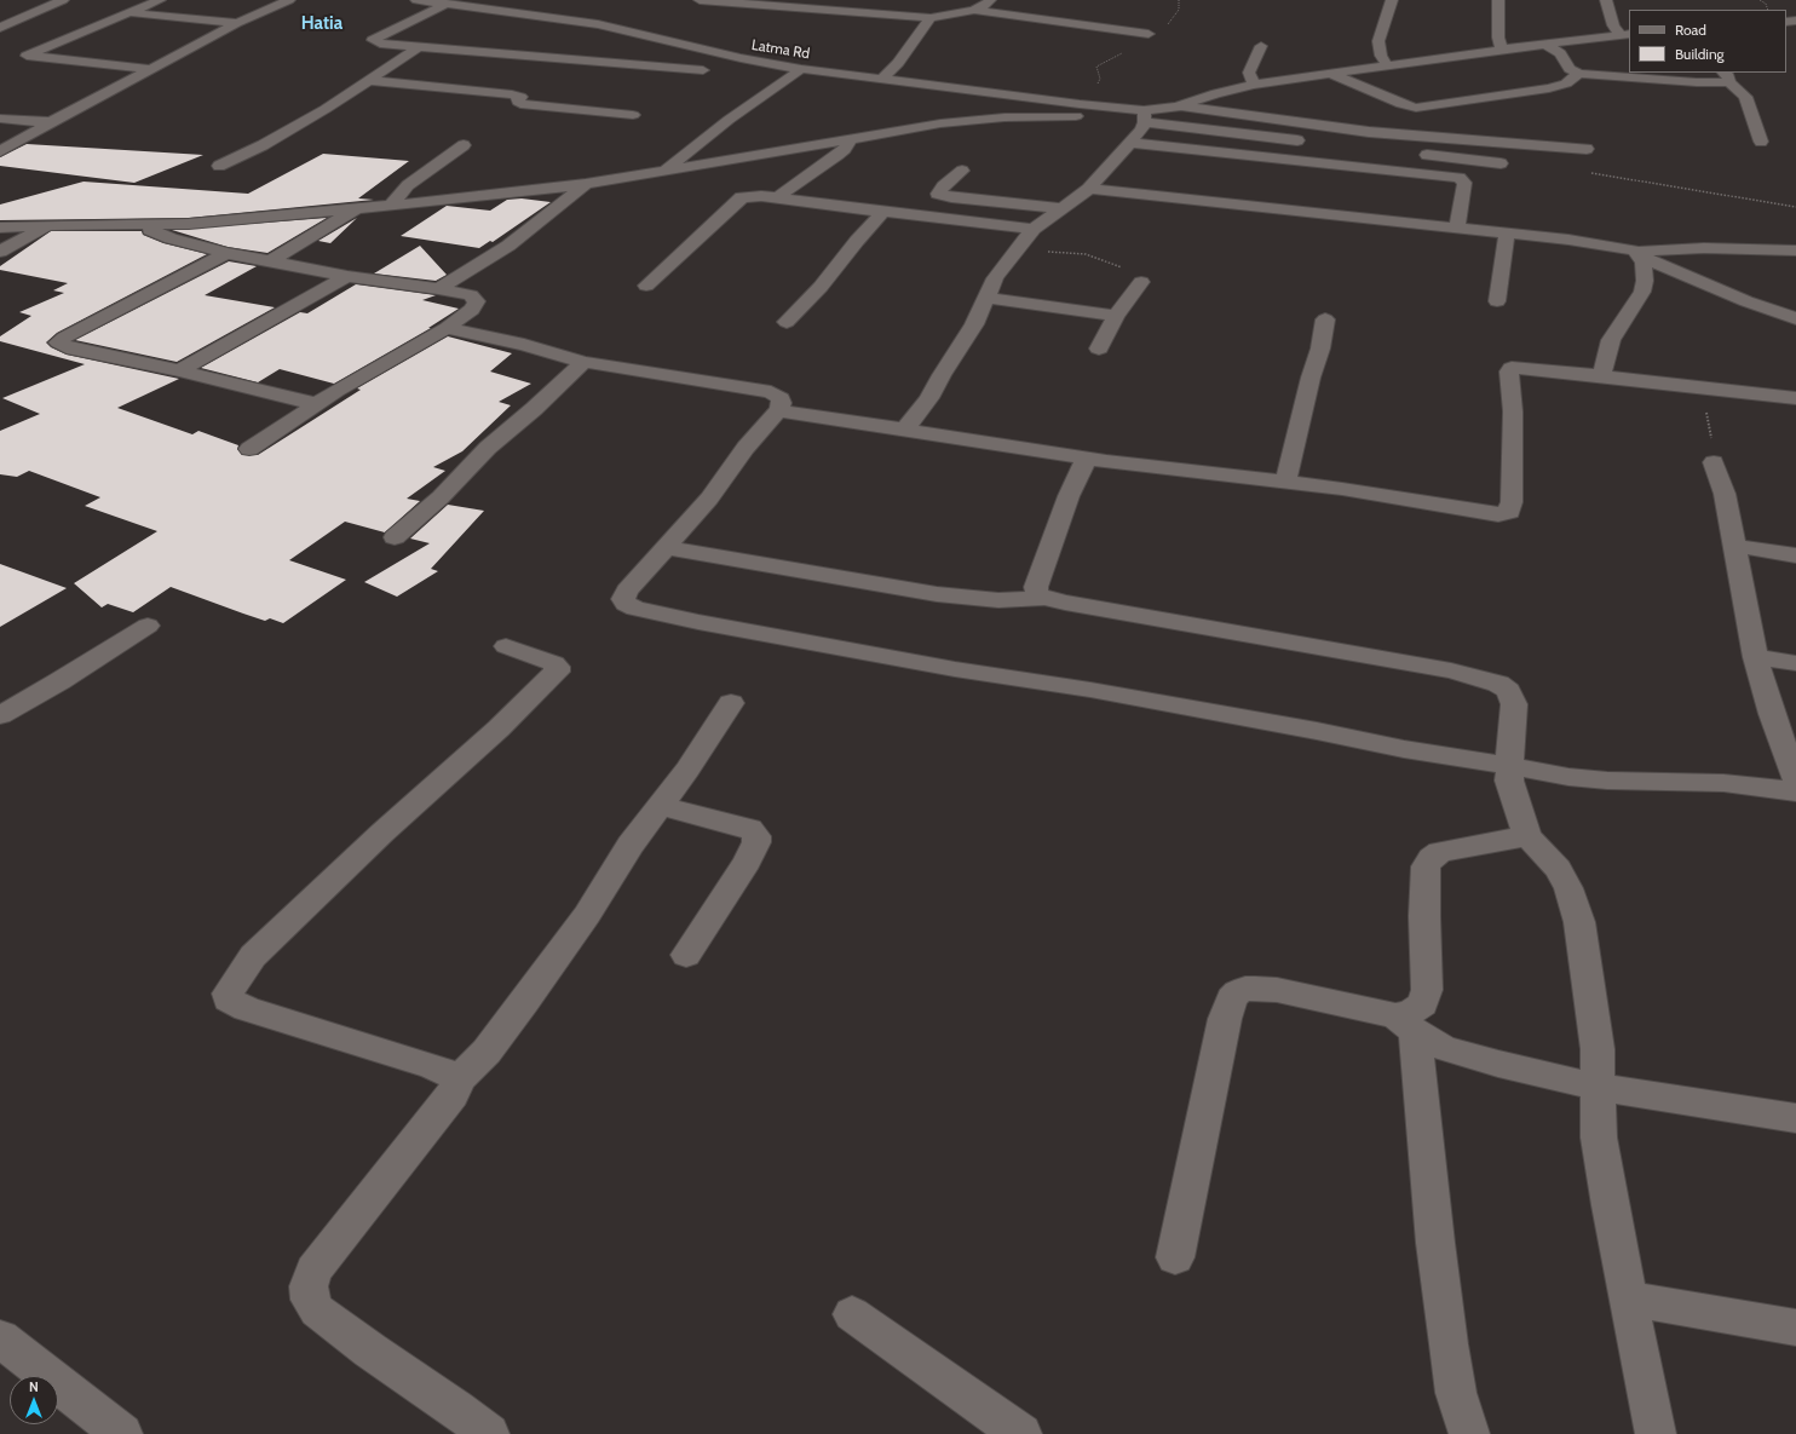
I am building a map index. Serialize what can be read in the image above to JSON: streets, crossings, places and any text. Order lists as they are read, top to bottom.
{
  "streets": {
    "street": ["Latma Rd"]
  },
  "districts": ["Hatia"],
  "legend": ["Road", "Building"],
  "north": "top"
}
